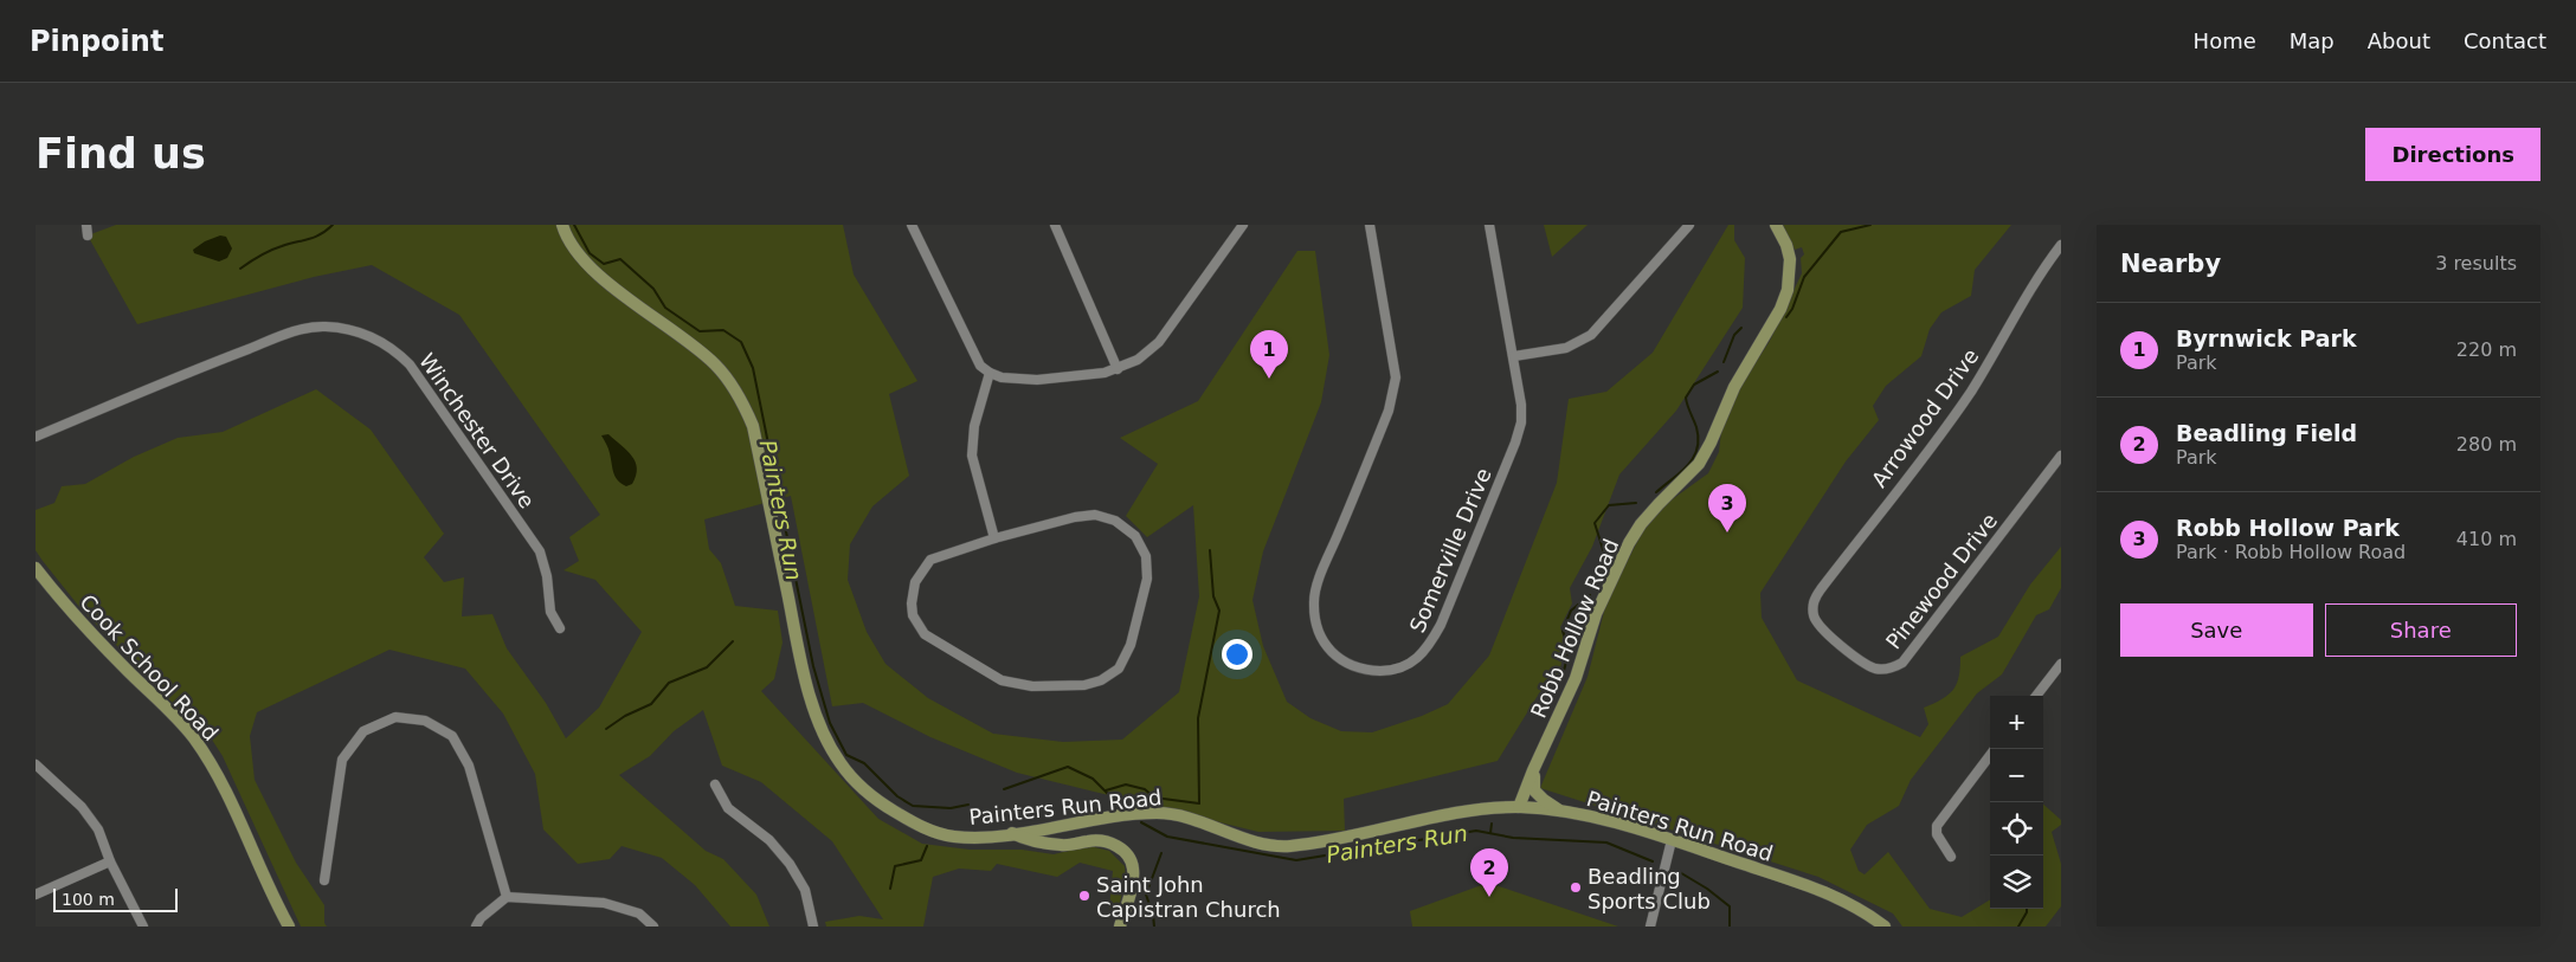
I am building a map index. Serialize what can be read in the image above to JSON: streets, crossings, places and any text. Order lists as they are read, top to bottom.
{
  "streets": {
    "street": [
      "Arrowood Drive",
      "Winchester Drive",
      "Somerville Drive",
      "Pinewood Drive",
      "Robb Hollow Road",
      "Cook School Road",
      "Painters Run Road"
    ]
  },
  "crossings": [
    ["Arrowood Drive", "Pinewood Drive"],
    ["Robb Hollow Road", "Painters Run Road"]
  ],
  "water": ["Painters Run"],
  "places": ["Beadling Sports Club", "Saint John Capistran Church"],
  "scale_bar": "100 m",
  "page": {
    "header": "Pinpoint",
    "nav": [
      "Home",
      "Map",
      "About",
      "Contact"
    ],
    "buttons": [
      "Directions",
      ["Save", "Share"]
    ],
    "title": "Find us",
    "heading": ["Nearby", "3 results"],
    "list": [
      {
        "mark": "1",
        "name": "Byrnwick Park",
        "note": "Park",
        "value": "220 m"
      },
      {
        "mark": "2",
        "name": "Beadling Field",
        "note": "Park",
        "value": "280 m"
      },
      {
        "mark": "3",
        "name": "Robb Hollow Park",
        "note": "Park · Robb Hollow Road",
        "value": "410 m"
      }
    ],
    "pins": ["1", "3", "2"],
    "map_buttons": ["+", "−"],
    "scale": "100 m"
  }
}
